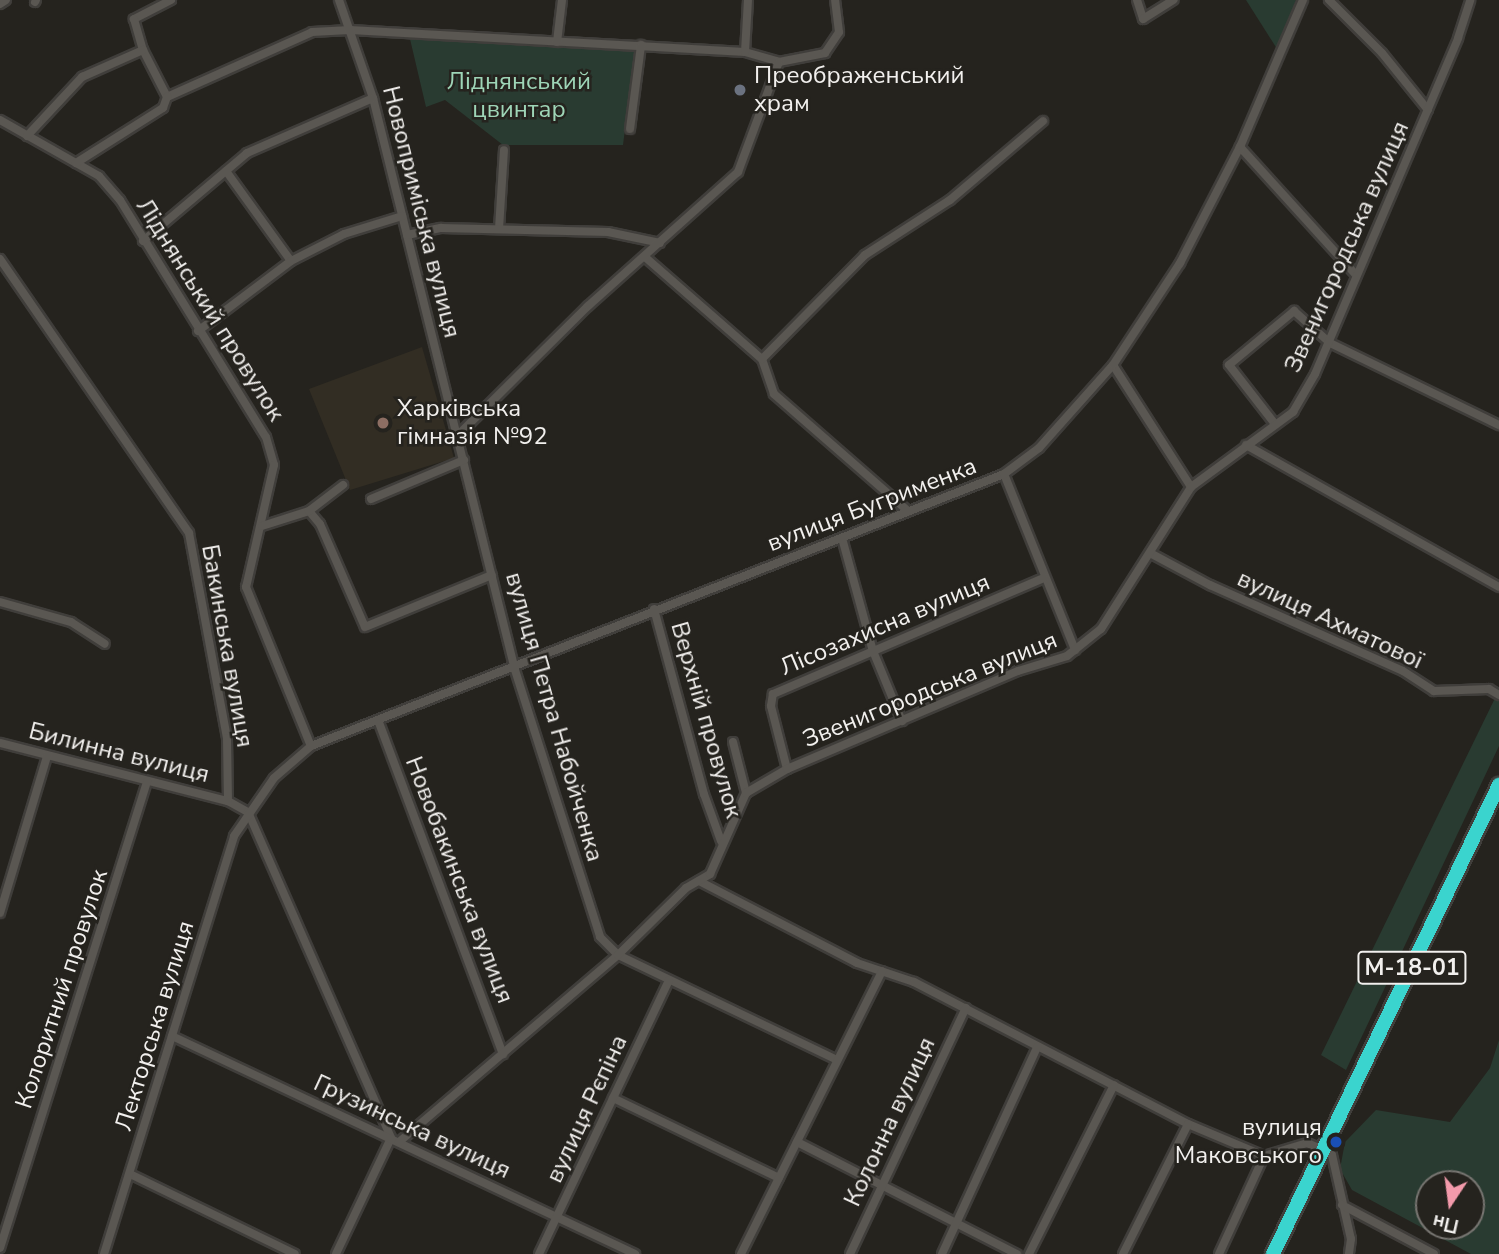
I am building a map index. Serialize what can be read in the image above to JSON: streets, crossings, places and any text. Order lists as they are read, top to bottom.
{
  "streets": {
    "highway": ["М-18-01"],
    "street": [
      "Новоприміська вулиця",
      "Звенигородська вулиця",
      "Ліднянський провулок",
      "вулиця Бугрименка",
      "вулиця Ахматової",
      "Лісозахисна вулиця",
      "Бакинська вулиця",
      "вулиця Петра Набойченка",
      "Верхній провулок",
      "Билинна вулиця",
      "Новобакинська вулиця",
      "Колоритний провулок",
      "Лекторська вулиця",
      "вулиця Рєпіна",
      "Колонна вулиця",
      "Грузинська вулиця"
    ]
  },
  "crossings": [
    ["Новоприміська вулиця", "вулиця Петра Набойченка"],
    ["Звенигородська вулиця", "вулиця Ахматової"],
    ["Звенигородська вулиця", "Лісозахисна вулиця"],
    ["Ліднянський провулок", "вулиця Бугрименка"],
    ["вулиця Бугрименка", "вулиця Петра Набойченка"],
    ["вулиця Бугрименка", "Верхній провулок"],
    ["вулиця Бугрименка", "Новобакинська вулиця"],
    ["вулиця Бугрименка", "Лекторська вулиця"],
    ["Бакинська вулиця", "Билинна вулиця"],
    ["вулиця Петра Набойченка", "вулиця Рєпіна"],
    ["Билинна вулиця", "Колоритний провулок"],
    ["Лекторська вулиця", "Грузинська вулиця"],
    ["вулиця Рєпіна", "Грузинська вулиця"]
  ],
  "parks": ["Ліднянський цвинтар"],
  "places": ["Преображенський храм", "Харківська гімназія №92", "вулиця Маковського"],
  "north": "bottom"
}
